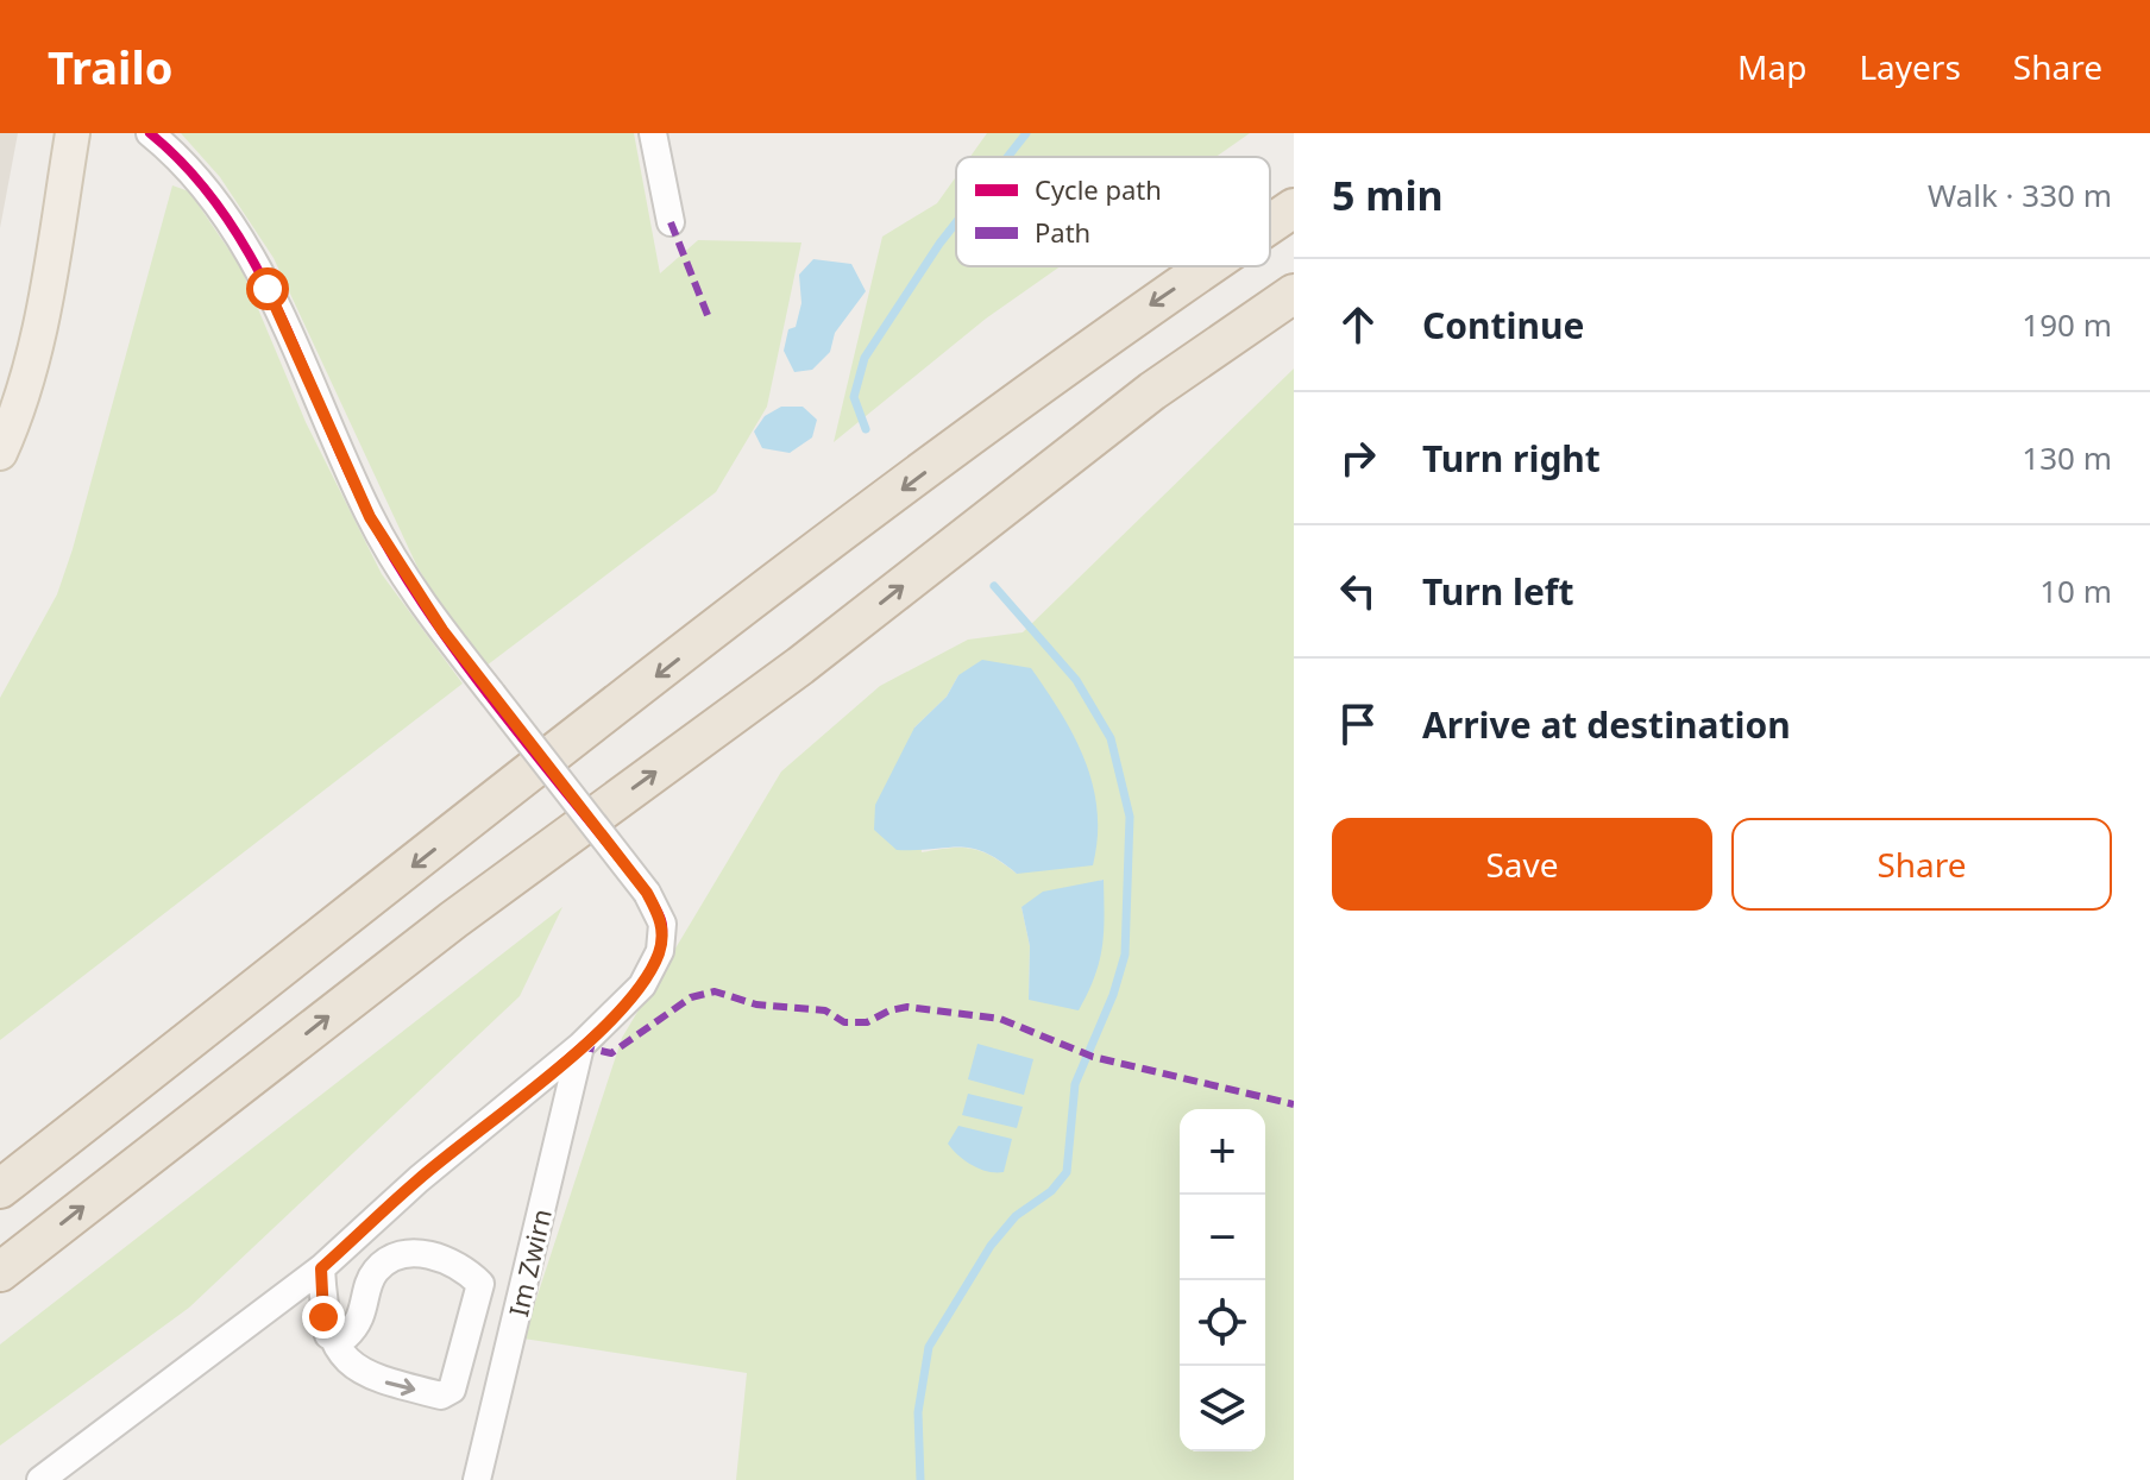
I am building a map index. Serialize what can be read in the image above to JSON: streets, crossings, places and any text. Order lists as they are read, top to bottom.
{
  "streets": {
    "street": ["Im Zwirn"]
  },
  "legend": ["Cycle path", "Path"],
  "page": {
    "header": "Trailo",
    "nav": ["Map", "Layers", "Share"],
    "heading": ["5 min", "Walk · 330 m"],
    "list": [
      ["Continue", "190 m"],
      ["Turn right", "130 m"],
      ["Turn left", "10 m"],
      "Arrive at destination"
    ],
    "buttons": ["Save", "Share"],
    "map_buttons": ["+", "−"]
  }
}
